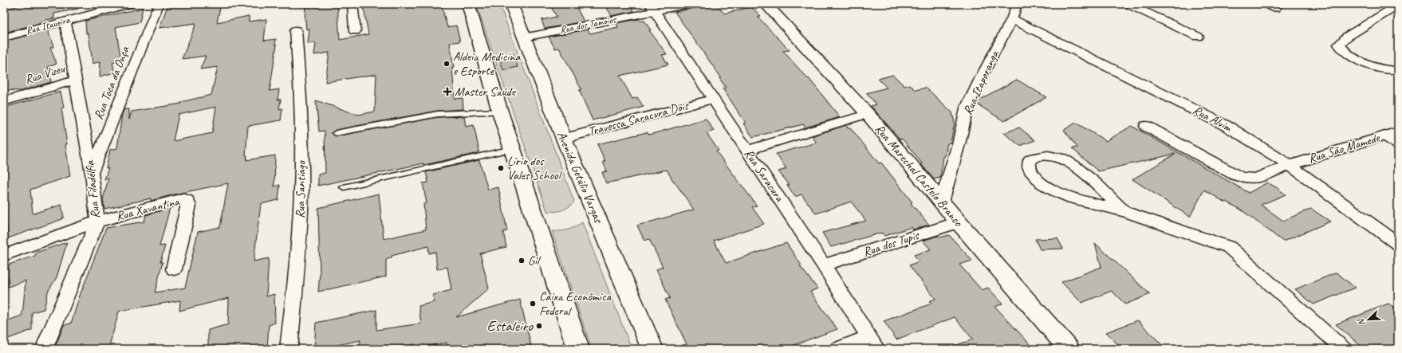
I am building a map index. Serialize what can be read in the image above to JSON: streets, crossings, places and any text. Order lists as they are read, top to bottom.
{
  "streets": {
    "main road": ["Rua Marechal Castelo Branco", "Avenida Getúlio Vargas"],
    "street": [
      "Rua dos Tamoios",
      "Rua Itaueira",
      "Rua Vizeu",
      "Rua Toca da Onça",
      "Rua Itaporanga",
      "Travessa Saracura Dois",
      "Rua Alvim",
      "Rua São Mamede",
      "Rua Saracura",
      "Rua Filadélfia",
      "Rua Santiago",
      "Rua Xavantina",
      "Rua dos Tupis"
    ]
  },
  "crossings": [
    ["Rua dos Tamoios", "Rua Saracura"],
    ["Rua dos Tamoios", "Avenida Getúlio Vargas"],
    ["Rua Itaueira", "Rua Filadélfia"],
    ["Rua Vizeu", "Rua Filadélfia"],
    ["Rua Toca da Onça", "Rua Filadélfia"],
    ["Rua Itaporanga", "Rua Alvim"],
    ["Rua Itaporanga", "Rua Marechal Castelo Branco"],
    ["Travessa Saracura Dois", "Rua Saracura"],
    ["Travessa Saracura Dois", "Avenida Getúlio Vargas"],
    ["Rua Alvim", "Rua São Mamede"],
    ["Rua Saracura", "Rua dos Tupis"],
    ["Rua Marechal Castelo Branco", "Rua dos Tupis"],
    ["Rua Filadélfia", "Rua Xavantina"]
  ],
  "places": {
    "other": [
      "Aldeia Medicina e Esporte",
      "Lírio dos Vales School",
      "Gil",
      "Caixa Econômica Federal",
      "Estaleiro"
    ],
    "health": ["Master Saúde"]
  },
  "north": "bottom left"
}
